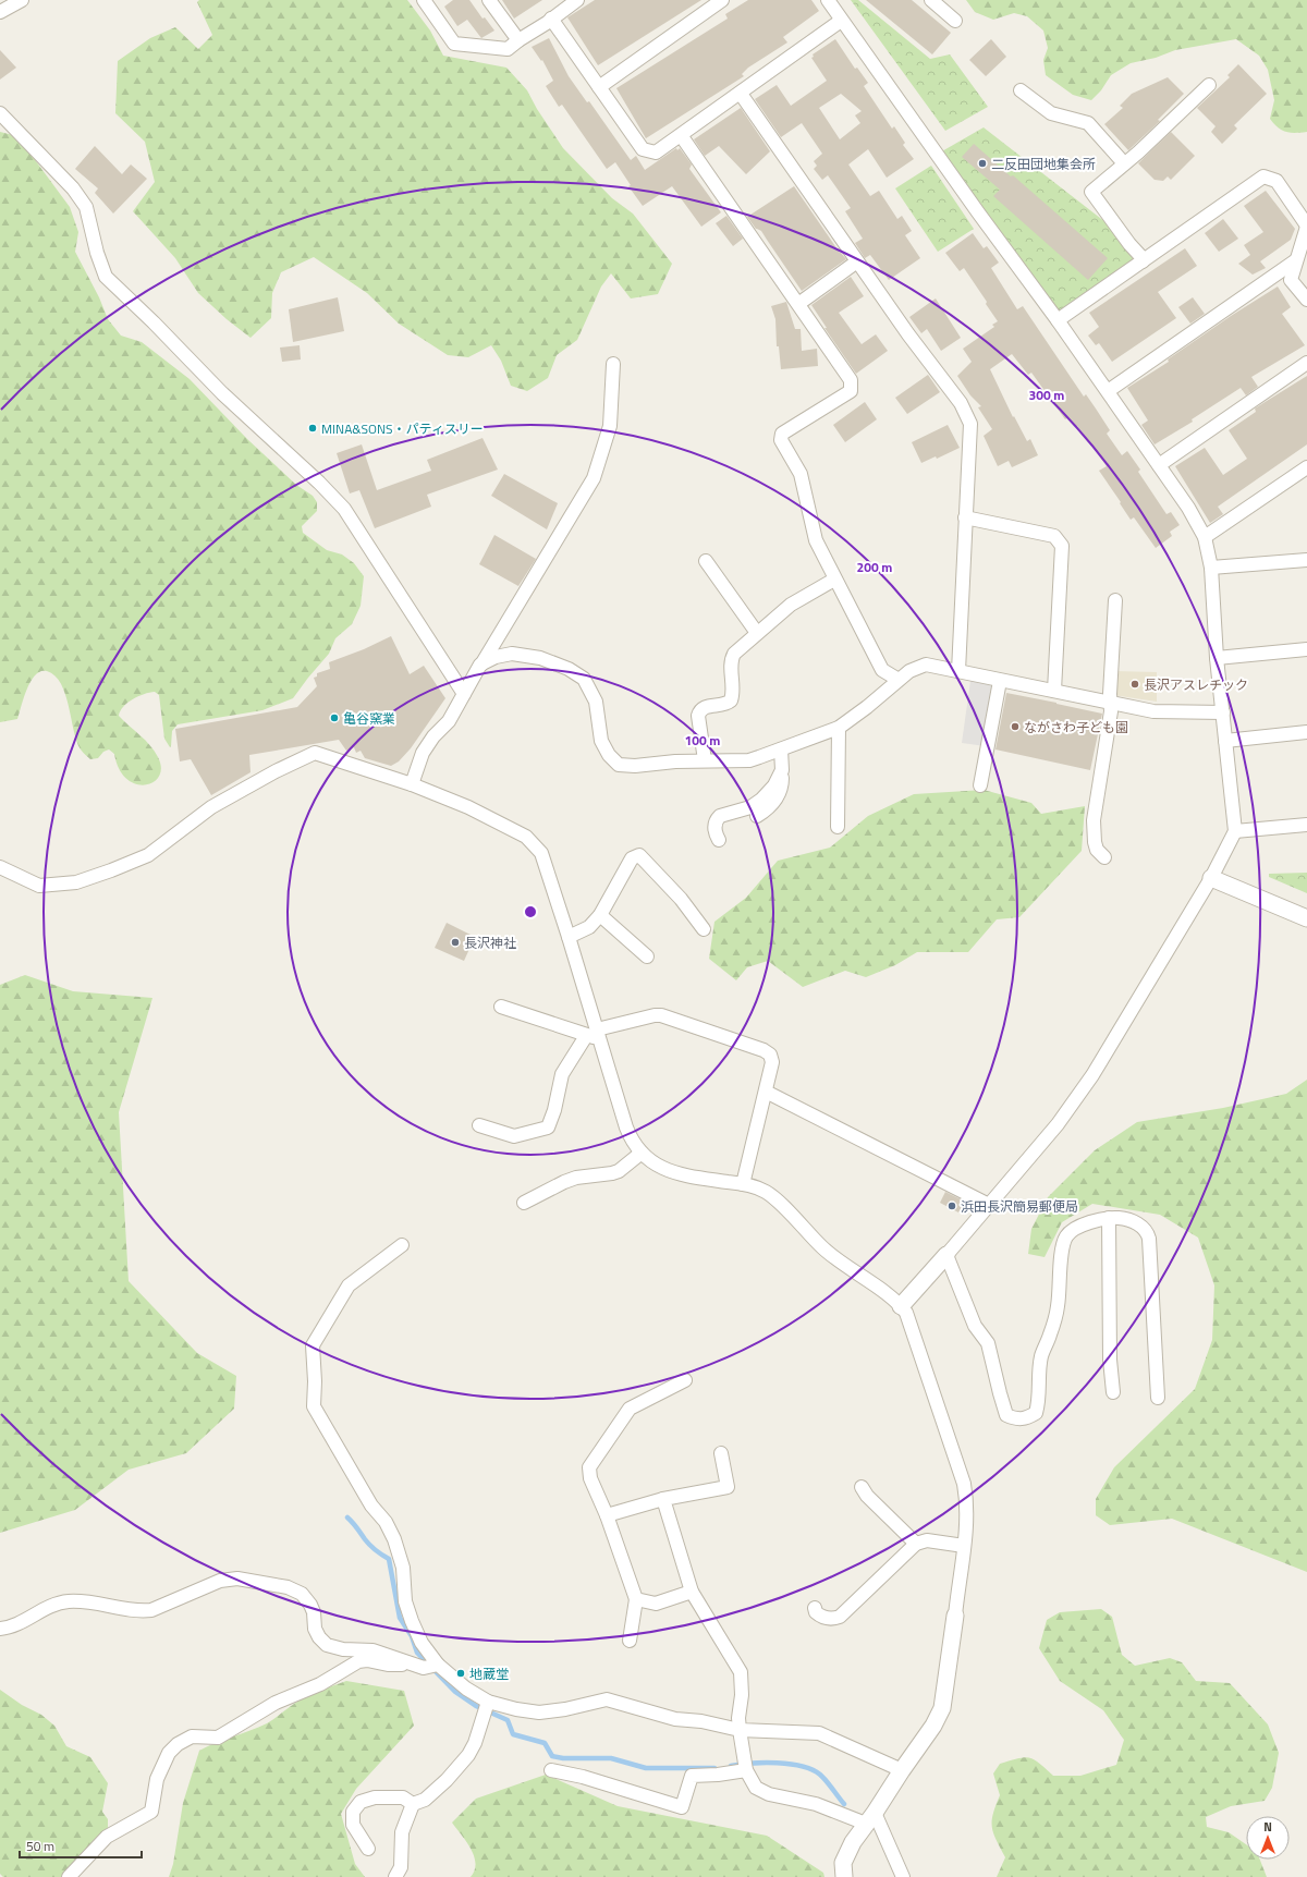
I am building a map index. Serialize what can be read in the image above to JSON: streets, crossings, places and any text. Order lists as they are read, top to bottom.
{
  "places": [
    "二反田団地集会所",
    "MINA&SONS・パティスリー",
    "長沢アスレチック",
    "亀谷窯業",
    "ながさわ子ども園",
    "長沢神社",
    "浜田長沢簡易郵便局",
    "地蔵堂"
  ],
  "scale_bar": "50 m",
  "north": "top",
  "rings": ["300 m", "200 m", "100 m"]
}
